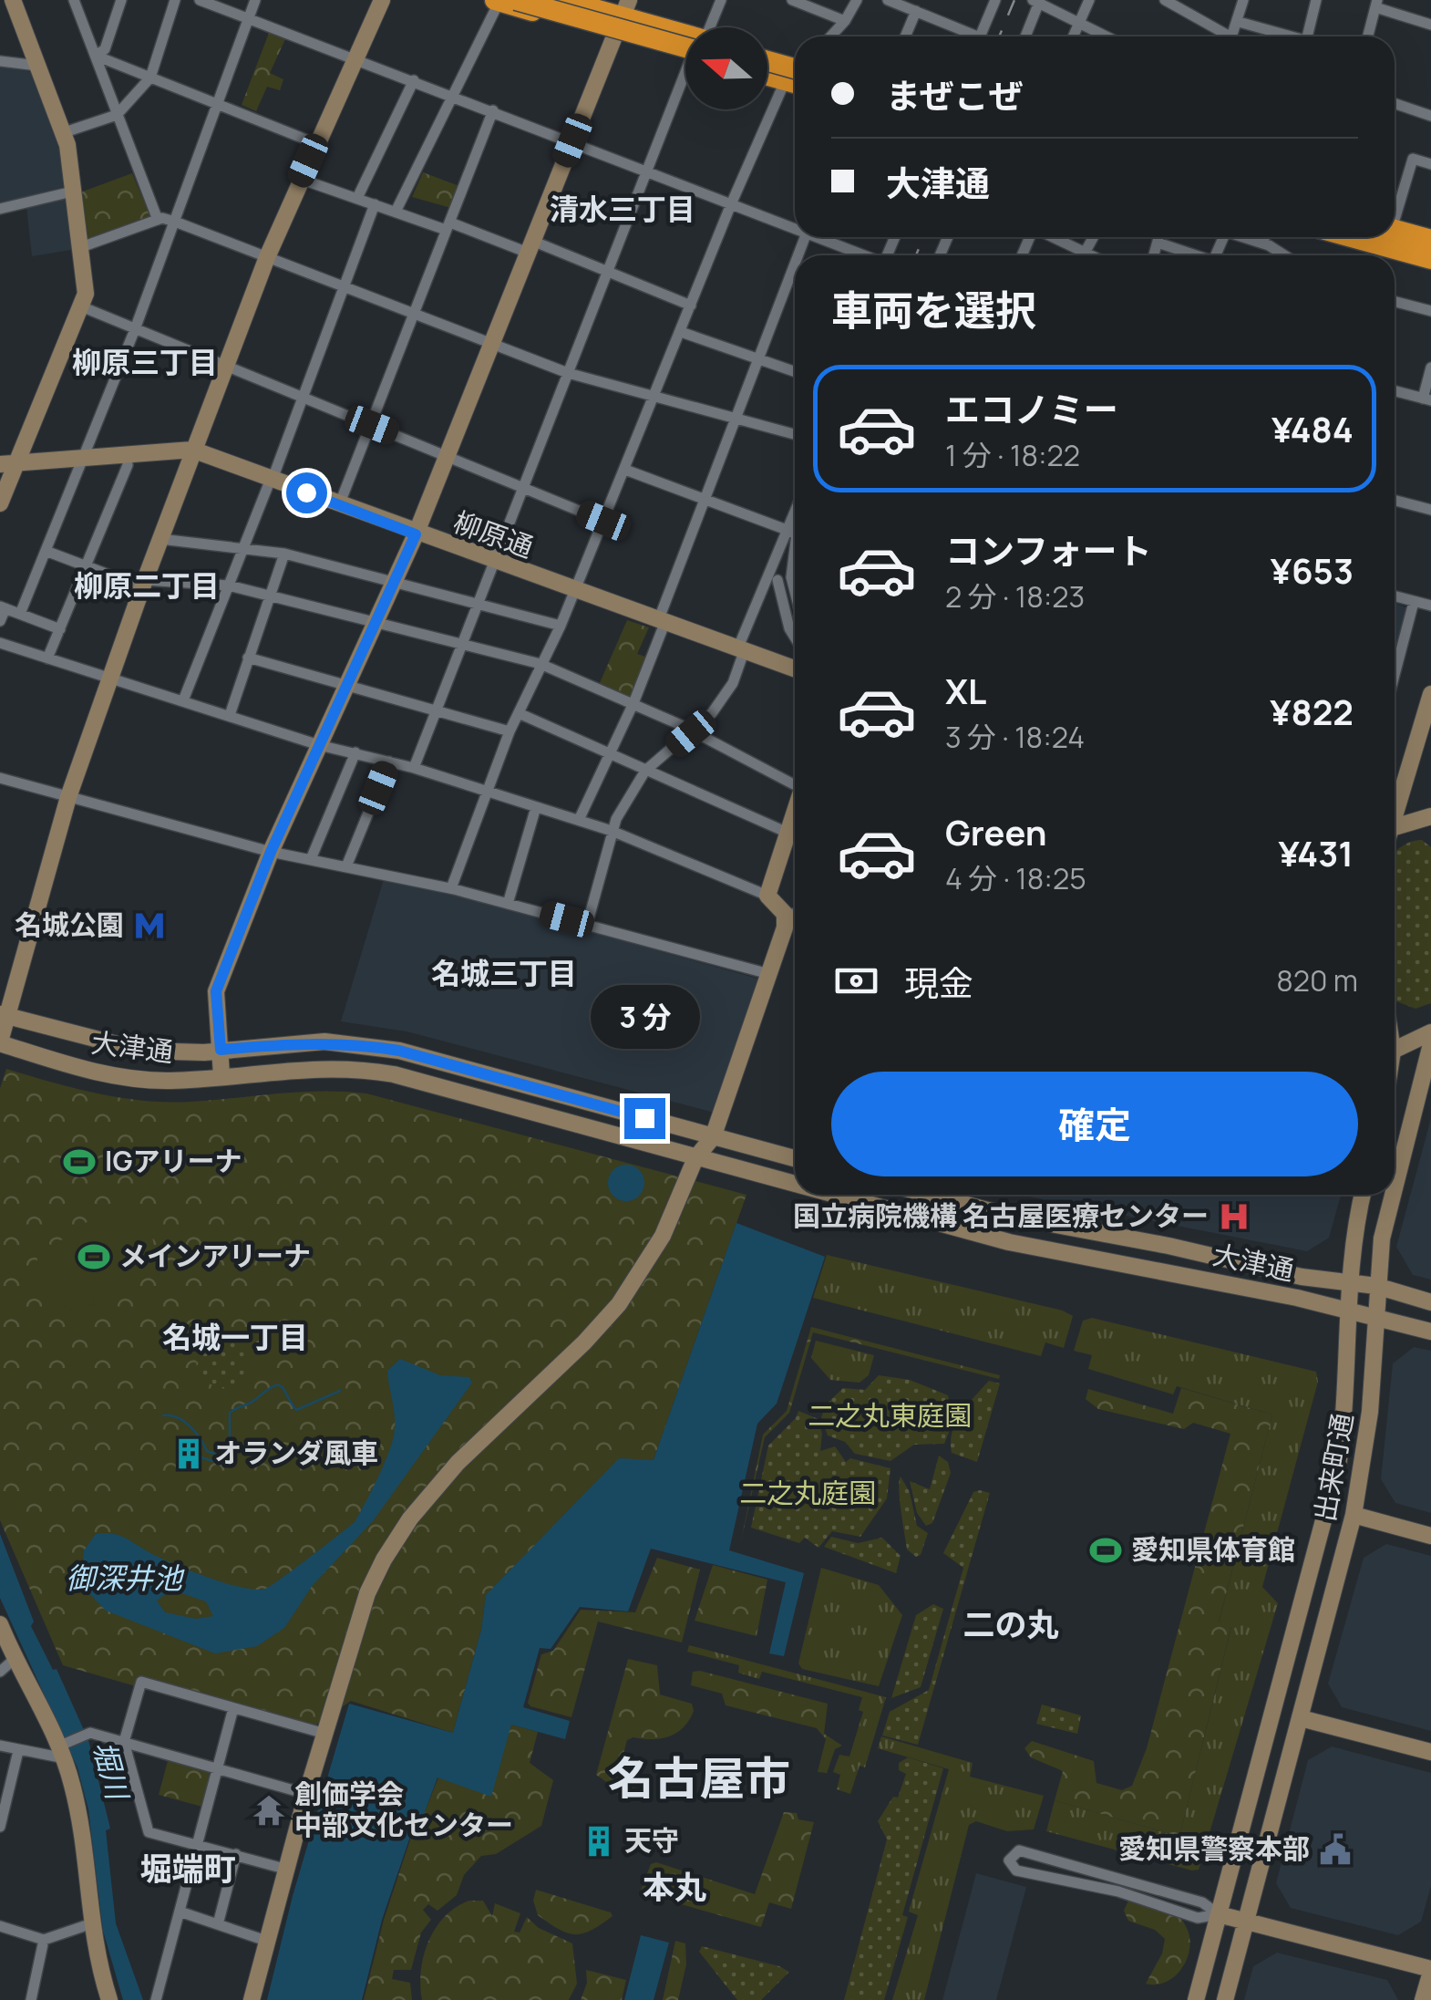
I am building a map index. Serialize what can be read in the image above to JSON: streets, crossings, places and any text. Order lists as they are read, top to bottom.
{
  "streets": {
    "street": ["柳原通", "大津通", "出来町通"]
  },
  "crossings": [
    ["大津通", "出来町通"]
  ],
  "districts": [
    "清水三丁目",
    "柳原三丁目",
    "柳原二丁目",
    "名城三丁目",
    "名城一丁目",
    "二の丸",
    "名古屋市",
    "堀端町",
    "本丸"
  ],
  "water": ["御深井池", "堀川"],
  "parks": ["二之丸東庭園", "二之丸庭園"],
  "places": {
    "metro station": ["名城公園"],
    "sports": ["IGアリーナ", "メインアリーナ", "愛知県体育館"],
    "hospital": ["国立病院機構 名古屋医療センター"],
    "building": ["オランダ風車", "天守"],
    "temple": ["創価学会 中部文化センター"],
    "public building": ["愛知県警察本部"]
  },
  "north": "left",
  "page": {
    "banner": ["まぜこぜ", "大津通"],
    "heading": "車両を選択",
    "list": [
      {
        "name": "エコノミー",
        "note": "1 分 · 18:22",
        "value": "¥484"
      },
      {
        "name": "コンフォート",
        "note": "2 分 · 18:23",
        "value": "¥653"
      },
      {
        "name": "XL",
        "note": "3 分 · 18:24",
        "value": "¥822"
      },
      {
        "name": "Green",
        "note": "4 分 · 18:25",
        "value": "¥431"
      }
    ],
    "pay": ["現金", "820 m"],
    "bubble": "3 分",
    "buttons": "確定"
  }
}
